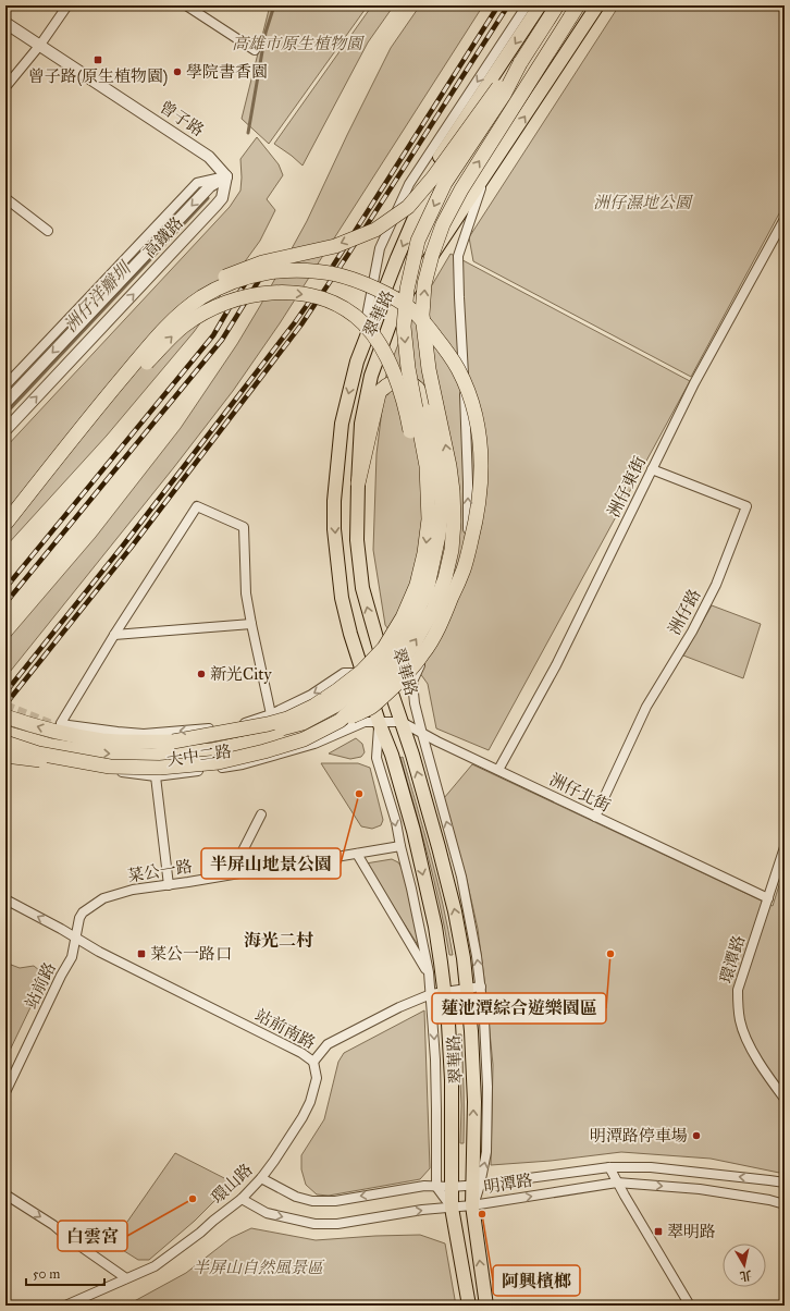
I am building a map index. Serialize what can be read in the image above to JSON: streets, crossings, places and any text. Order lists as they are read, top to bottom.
{
  "streets": {
    "main road": ["翠華路"],
    "street": [
      "曾子路",
      "高鐵路",
      "洲仔東街",
      "洲仔路",
      "大中二路",
      "洲仔北街",
      "菜公一路",
      "環潭路",
      "站前路",
      "站前南路",
      "環山路",
      "明潭路"
    ]
  },
  "crossings": [
    ["曾子路", "高鐵路"],
    ["翠華路", "大中二路"],
    ["翠華路", "洲仔北街"],
    ["翠華路", "菜公一路"],
    ["翠華路", "站前南路"],
    ["翠華路", "明潭路"],
    ["洲仔東街", "洲仔路"],
    ["洲仔東街", "洲仔北街"],
    ["洲仔路", "洲仔北街"],
    ["洲仔北街", "環潭路"],
    ["菜公一路", "站前路"],
    ["菜公一路", "站前南路"],
    ["站前路", "站前南路"],
    ["站前南路", "環山路"],
    ["環山路", "明潭路"]
  ],
  "districts": ["海光二村"],
  "water": ["洲仔洋瓣圳"],
  "parks": ["高雄市原生植物園", "洲仔濕地公園", "半屏山自然風景區"],
  "places": {
    "transit": ["曾子路(原生植物園)", "菜公一路口", "翠明路"],
    "other": [
      "學院書香園",
      "新光City",
      "半屏山地景公園",
      "蓮池潭綜合遊樂園區",
      "明潭路停車場",
      "白雲宮",
      "阿興檳榔"
    ]
  },
  "scale_bar": "50 m",
  "north": "bottom"
}
